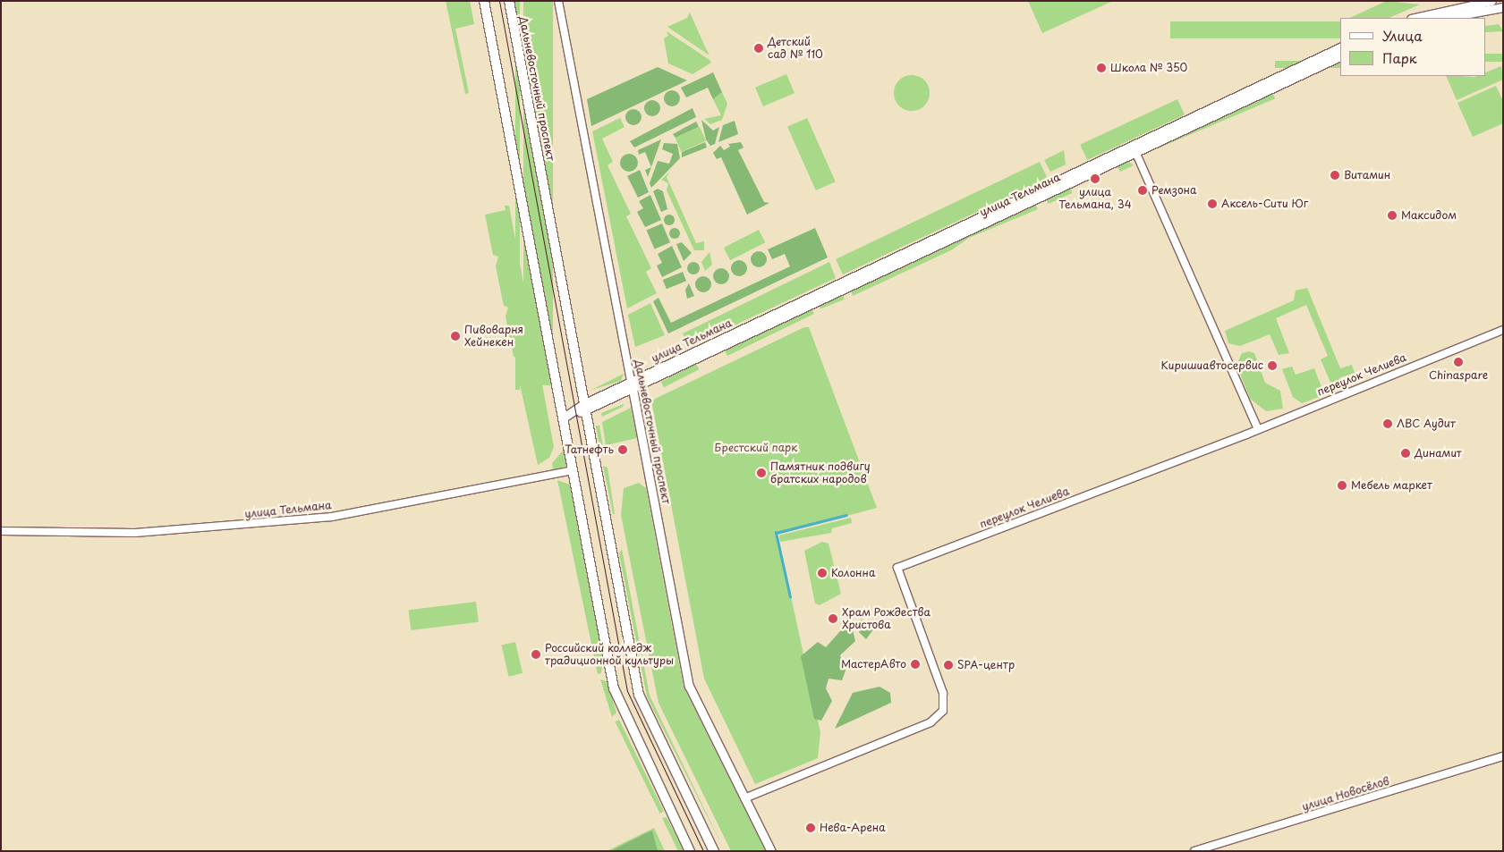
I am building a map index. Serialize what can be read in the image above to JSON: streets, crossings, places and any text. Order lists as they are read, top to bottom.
{
  "streets": {
    "main road": ["Дальневосточный проспект"],
    "street": ["улица Тельмана", "переулок Челиева", "улица Новосёлов"]
  },
  "crossings": [
    ["Дальневосточный проспект", "улица Тельмана"],
    ["Дальневосточный проспект", "переулок Челиева"]
  ],
  "parks": ["Брестский парк"],
  "places": [
    "Детский сад № 110",
    "Школа № 350",
    "Витамин",
    "улица Тельмана, 34",
    "Ремзона",
    "Аксель-Сити Юг",
    "Максидом",
    "Пивоварня Хейнекен",
    "Chinaspare",
    "Киришиавтосервис",
    "ЛВС Аудит",
    "Татнефть",
    "Динамит",
    "Памятник подвигу братских народов",
    "Мебель маркет",
    "Колонна",
    "Храм Рождества Христова",
    "Российский колледж традиционной культуры",
    "МастерАвто",
    "SPA-центр",
    "Нева-Арена"
  ],
  "legend": ["Улица", "Парк"]
}
